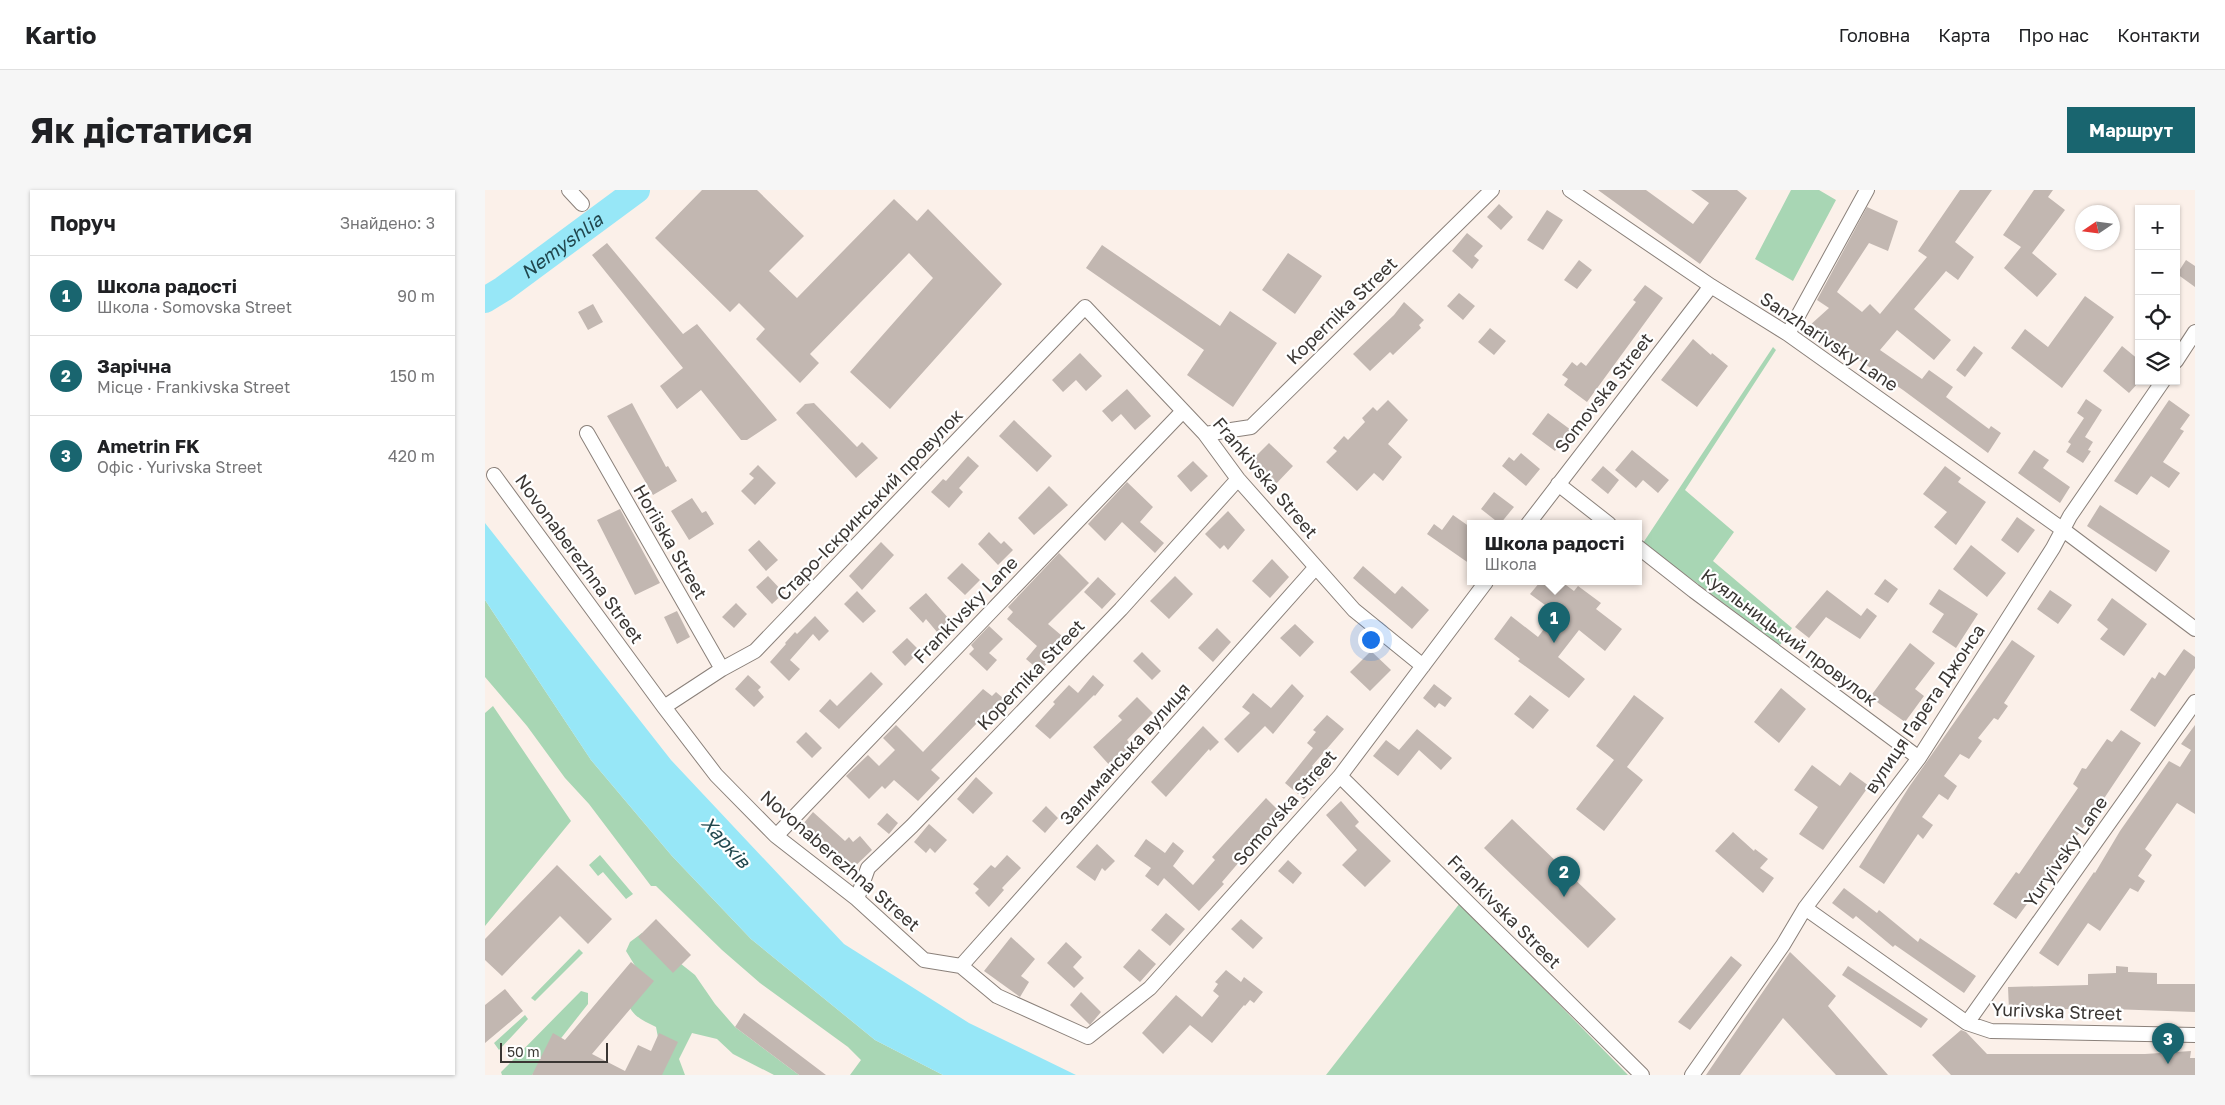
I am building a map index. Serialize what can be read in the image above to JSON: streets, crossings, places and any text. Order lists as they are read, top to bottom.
{
  "streets": {
    "street": [
      "Kopernika Street",
      "Sanzharivsky Lane",
      "Somovska Street",
      "Frankivska Street",
      "Старо-Іскринський провулок",
      "Horiiska Street",
      "Novonaberezhna Street",
      "Frankivsky Lane",
      "Куяльницький провулок",
      "вулиця Ґарета Джонса",
      "Залиманська вулиця",
      "Yuryivsky Lane",
      "Yurivska Street"
    ]
  },
  "crossings": [
    ["Kopernika Street", "Frankivska Street"],
    ["Kopernika Street", "Novonaberezhna Street"],
    ["Sanzharivsky Lane", "Somovska Street"],
    ["Sanzharivsky Lane", "вулиця Ґарета Джонса"],
    ["Somovska Street", "Frankivska Street"],
    ["Somovska Street", "Novonaberezhna Street"],
    ["Somovska Street", "Залиманська вулиця"],
    ["Frankivska Street", "Старо-Іскринський провулок"],
    ["Frankivska Street", "Frankivsky Lane"],
    ["Frankivska Street", "Залиманська вулиця"],
    ["Старо-Іскринський провулок", "Horiiska Street"],
    ["Старо-Іскринський провулок", "Novonaberezhna Street"],
    ["Novonaberezhna Street", "Frankivsky Lane"],
    ["Novonaberezhna Street", "Залиманська вулиця"],
    ["Куяльницький провулок", "вулиця Ґарета Джонса"],
    ["вулиця Ґарета Джонса", "Yurivska Street"],
    ["Yuryivsky Lane", "Yurivska Street"]
  ],
  "water": ["Nemyshlia", "Харків"],
  "scale_bar": "50 m",
  "north": "left",
  "page": {
    "header": "Kartio",
    "nav": [
      "Головна",
      "Карта",
      "Про нас",
      "Контакти"
    ],
    "buttons": "Маршрут",
    "title": "Як дістатися",
    "heading": ["Поруч", "Знайдено: 3"],
    "map_buttons": ["+", "−"],
    "list": [
      {
        "mark": "1",
        "name": "Школа радості",
        "note": "Школа · Somovska Street",
        "value": "90 m"
      },
      {
        "mark": "2",
        "name": "Зарічна",
        "note": "Місце · Frankivska Street",
        "value": "150 m"
      },
      {
        "mark": "3",
        "name": "Ametrin FK",
        "note": "Офіс · Yurivska Street",
        "value": "420 m"
      }
    ],
    "popup": ["Школа радості", "Школа"],
    "pins": ["1", "2", "3"],
    "scale": "50 m"
  }
}
